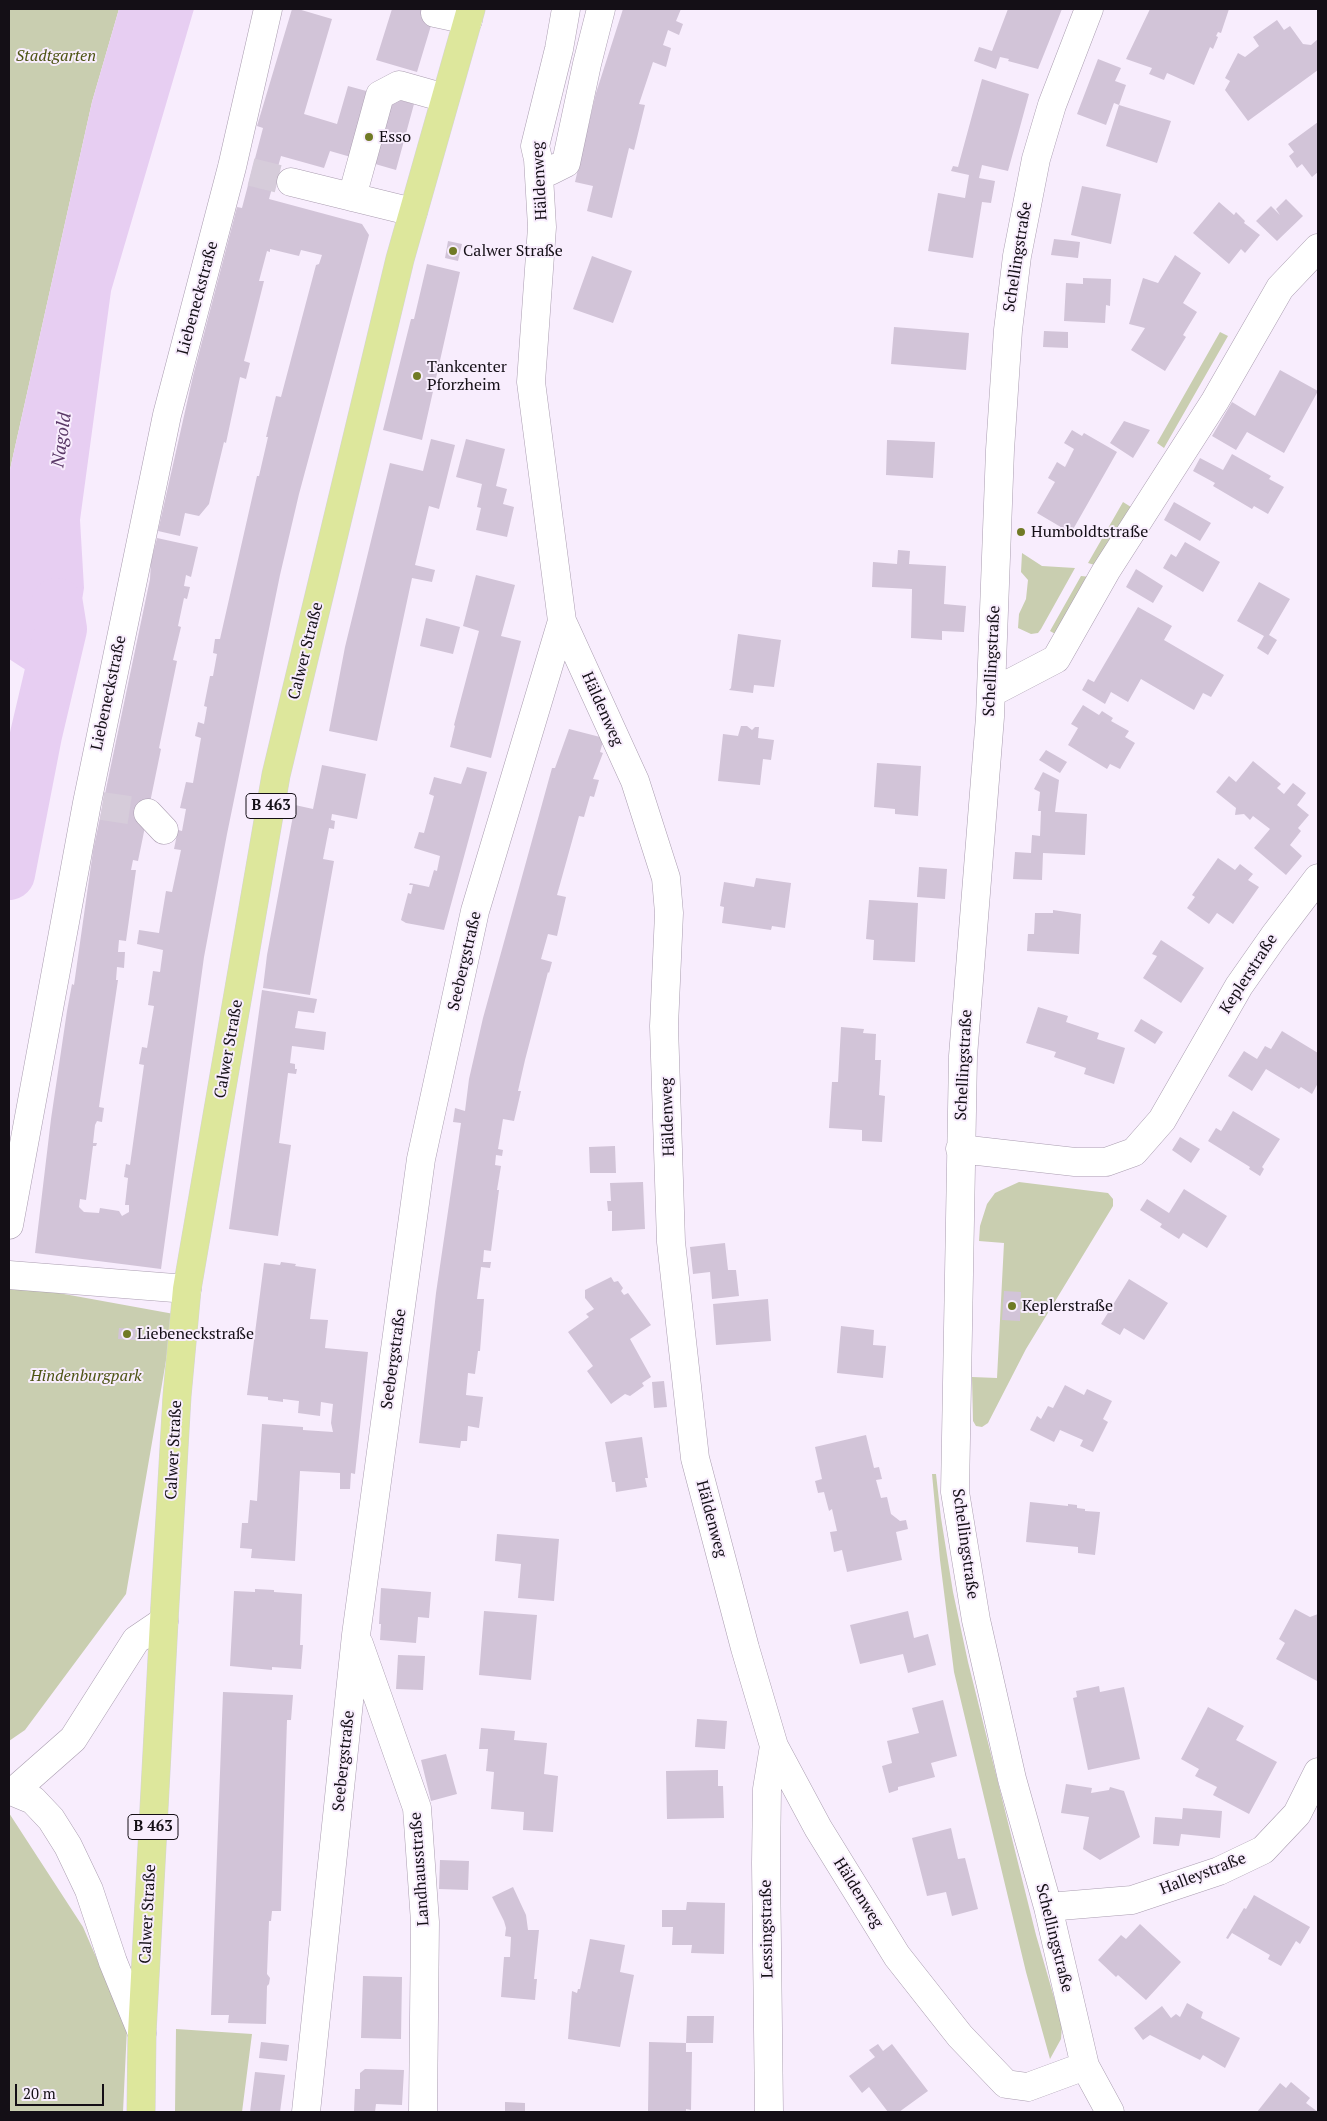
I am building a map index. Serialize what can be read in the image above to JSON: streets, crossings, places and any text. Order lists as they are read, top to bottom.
{
  "streets": {
    "main road": ["Calwer Straße", "B 463"],
    "street": [
      "Häldenweg",
      "Schellingstraße",
      "Liebeneckstraße",
      "Seebergstraße",
      "Keplerstraße",
      "Landhausstraße",
      "Halleystraße",
      "Lessingstraße"
    ]
  },
  "crossings": [
    ["Häldenweg", "Schellingstraße"],
    ["Häldenweg", "Seebergstraße"],
    ["Häldenweg", "Lessingstraße"],
    ["Schellingstraße", "Keplerstraße"],
    ["Schellingstraße", "Halleystraße"],
    ["Seebergstraße", "Landhausstraße"]
  ],
  "water": ["Nagold"],
  "parks": ["Stadtgarten", "Hindenburgpark"],
  "places": [
    "Esso",
    "Calwer Straße",
    "Tankcenter Pforzheim",
    "Humboldtstraße",
    "Keplerstraße",
    "Liebeneckstraße"
  ],
  "scale_bar": "20 m"
}
